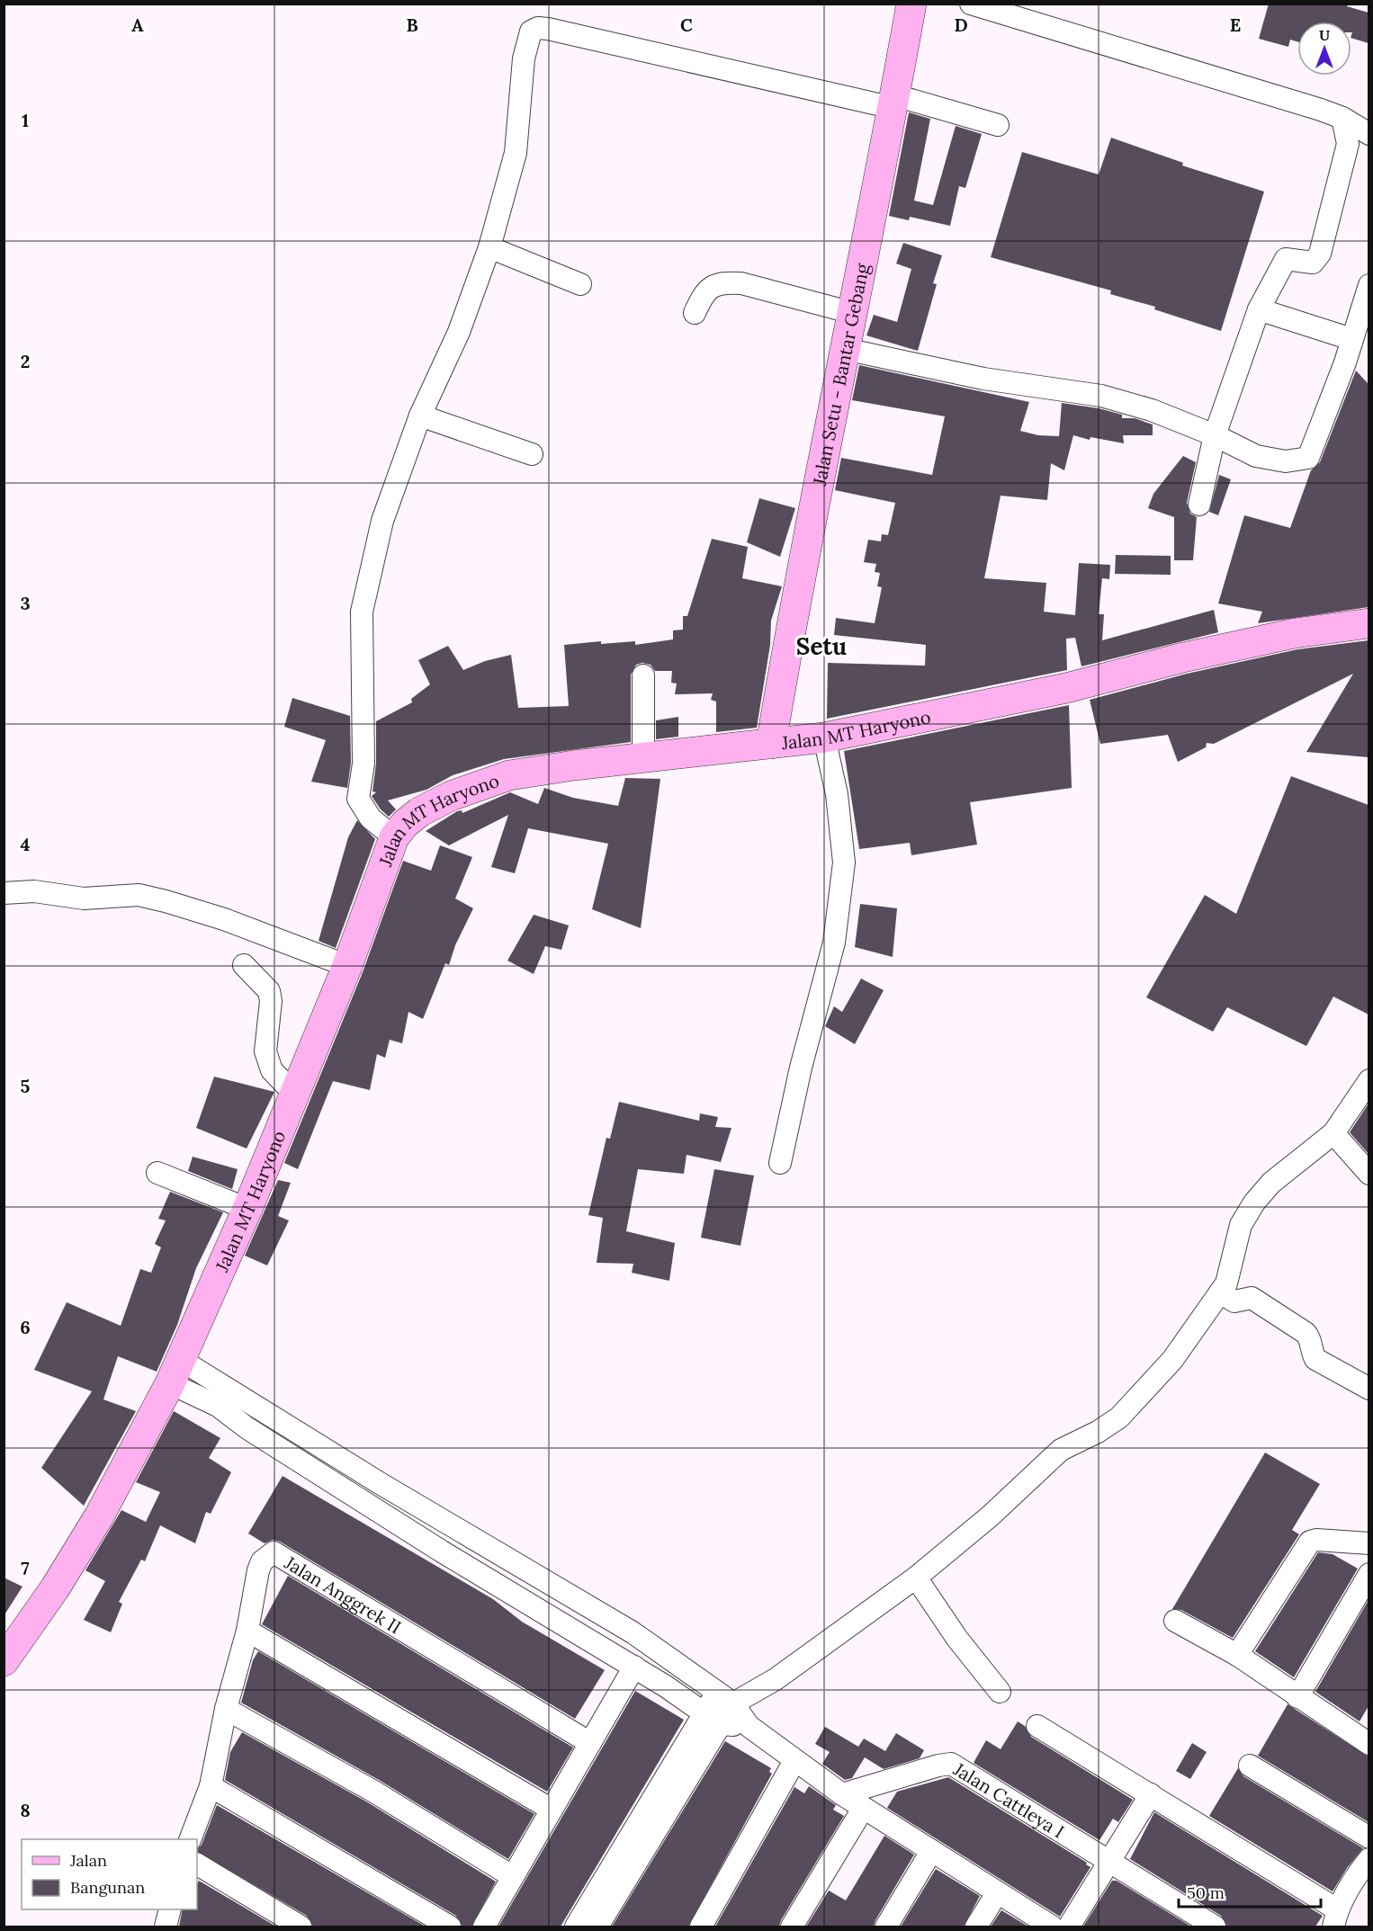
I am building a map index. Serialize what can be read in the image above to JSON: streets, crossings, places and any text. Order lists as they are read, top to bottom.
{
  "streets": {
    "main road": ["Jalan Setu - Bantar Gebang", "Jalan MT Haryono"],
    "street": ["Jalan Anggrek II", "Jalan Cattleya I"]
  },
  "crossings": [
    ["Jalan Setu - Bantar Gebang", "Jalan MT Haryono"]
  ],
  "districts": ["Setu"],
  "legend": ["Jalan", "Bangunan"],
  "scale_bar": "50 m",
  "north": "top",
  "grid": {
    "columns": [
      "A",
      "B",
      "C",
      "D",
      "E"
    ],
    "rows": [
      "1",
      "2",
      "3",
      "4",
      "5",
      "6",
      "7",
      "8"
    ]
  }
}
